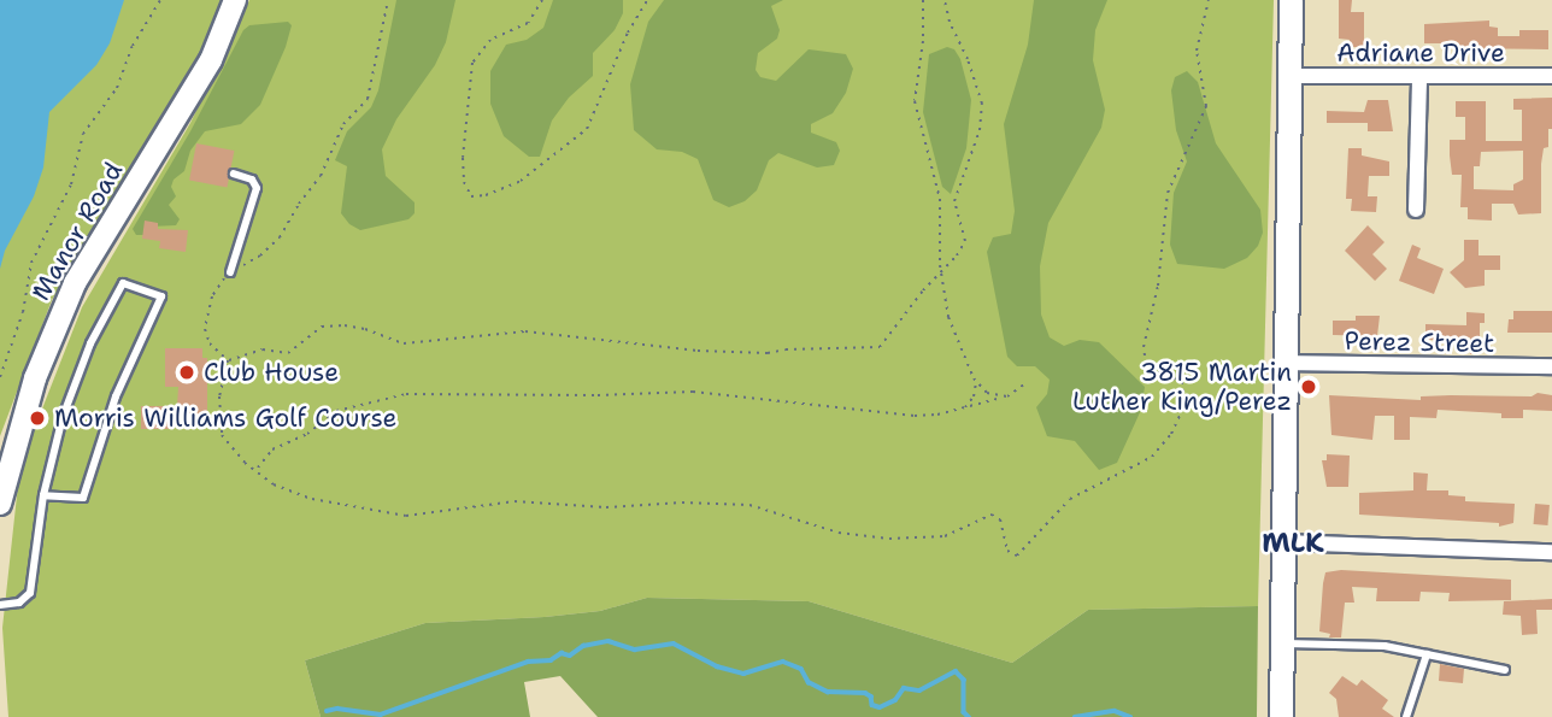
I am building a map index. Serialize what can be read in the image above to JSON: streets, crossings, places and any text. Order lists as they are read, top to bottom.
{
  "streets": {
    "main road": ["Manor Road"],
    "street": ["Adriane Drive", "Perez Street"]
  },
  "districts": ["MLK"],
  "places": ["Club House", "3815 Martin Luther King/Perez", "Morris Williams Golf Course"]
}
